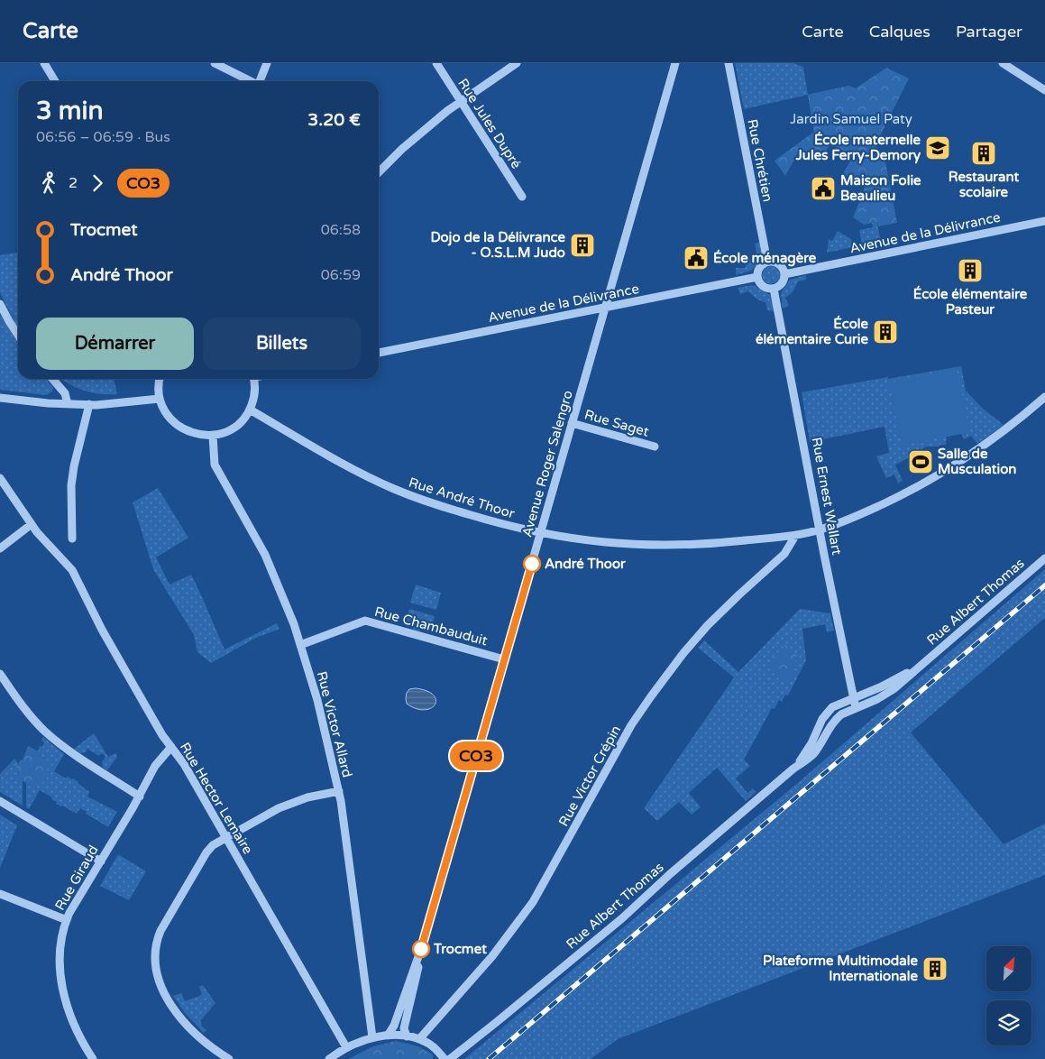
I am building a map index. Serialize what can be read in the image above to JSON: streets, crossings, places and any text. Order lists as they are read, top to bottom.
{
  "streets": {
    "street": [
      "Rue Jules Dupré",
      "Rue Chrétien",
      "Avenue de la Délivrance",
      "Rue Saget",
      "Avenue Roger Salengro",
      "Rue Ernest Wallart",
      "Rue André Thoor",
      "Rue Albert Thomas",
      "Rue Chambauduit",
      "Rue Victor Allard",
      "Rue Victor Crépin",
      "Rue Hector Lemaire",
      "Rue Giraud"
    ]
  },
  "crossings": [
    ["Rue Chrétien", "Avenue de la Délivrance"],
    ["Rue Chrétien", "Rue Ernest Wallart"],
    ["Avenue de la Délivrance", "Avenue Roger Salengro"],
    ["Avenue de la Délivrance", "Rue Ernest Wallart"],
    ["Rue Saget", "Avenue Roger Salengro"],
    ["Avenue Roger Salengro", "Rue André Thoor"],
    ["Avenue Roger Salengro", "Rue Chambauduit"],
    ["Rue Ernest Wallart", "Rue André Thoor"],
    ["Rue Ernest Wallart", "Rue Albert Thomas"],
    ["Rue André Thoor", "Rue Victor Crépin"],
    ["Rue Chambauduit", "Rue Victor Allard"],
    ["Rue Hector Lemaire", "Rue Giraud"]
  ],
  "parks": ["Jardin Samuel Paty"],
  "places": {
    "school or university": ["École maternelle Jules Ferry-Demory"],
    "building": [
      "Restaurant scolaire",
      "Dojo de la Délivrance - O.S.L.M Judo",
      "École élémentaire Pasteur",
      "École élémentaire Curie",
      "Plateforme Multimodale Internationale"
    ],
    "public building": ["Maison Folie Beaulieu", "École ménagère"],
    "sports": ["Salle de Musculation"],
    "other": ["André Thoor", "Trocmet"]
  },
  "lines": ["bus line CO3"],
  "north": "top right",
  "page": {
    "header": "Carte",
    "nav": ["Carte", "Calques", "Partager"],
    "on_map": "CO3",
    "heading": ["3 min", "06:56 – 06:59 · Bus", "3.20 €"],
    "legs": ["2", "CO3"],
    "list": [
      {
        "name": "Trocmet",
        "value": "06:58"
      },
      {
        "name": "André Thoor",
        "value": "06:59"
      }
    ],
    "buttons": ["Démarrer", "Billets"]
  }
}
